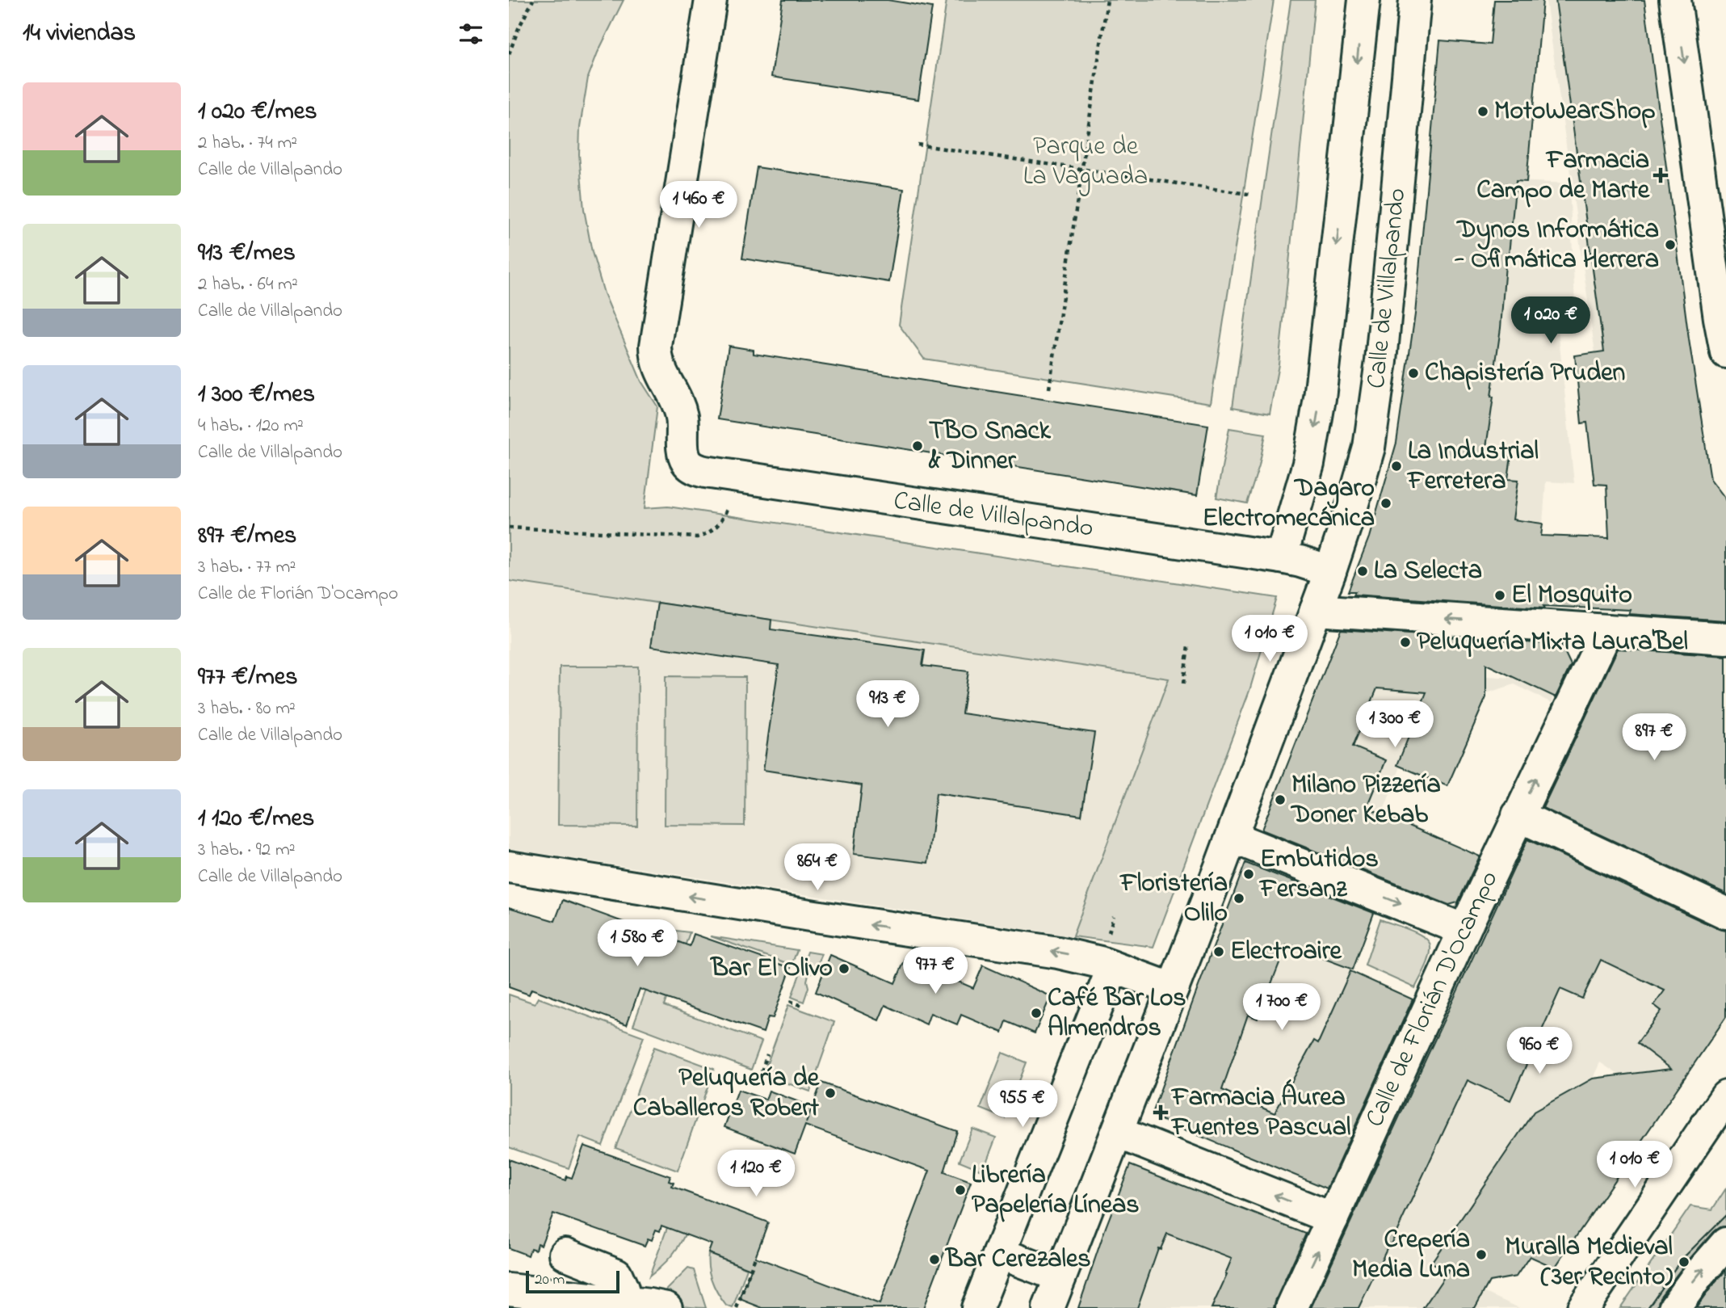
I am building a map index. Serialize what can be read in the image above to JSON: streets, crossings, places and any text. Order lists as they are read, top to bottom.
{
  "streets": {
    "street": ["Calle de Villalpando", "Calle de Florián D'Ocampo"]
  },
  "one_way": ["Calle de Florián D'Ocampo"],
  "parks": ["Parque de La Vaguada"],
  "places": {
    "other": [
      "MotoWearShop",
      "Dynos Informática - Ofimática Herrera",
      "Chapistería Pruden",
      "TBO Snack & Dinner",
      "La Industrial Ferretera",
      "Dagaro Electromecánica",
      "La Selecta",
      "El Mosquito",
      "Peluquería Mixta Laura'Bel",
      "Milano Pizzería Doner Kebab",
      "Embutidos Fersanz",
      "Floristería Olilo",
      "Electroaire",
      "Bar El Olivo",
      "Café Bar Los Almendros",
      "Peluquería de Caballeros Robert",
      "Librería Papelería Líneas",
      "Crepería Media Luna",
      "Bar Cerezales",
      "Muralla Medieval (3er Recinto)"
    ],
    "health": ["Farmacia Campo de Marte", "Farmacia Áurea Fuentes Pascual"]
  },
  "scale_bar": "20 m",
  "page": {
    "heading": "14 viviendas",
    "list": [
      {
        "name": "1 020 €/mes",
        "note": "2 hab. · 74 m² · Calle de Villalpando"
      },
      {
        "name": "913 €/mes",
        "note": "2 hab. · 64 m² · Calle de Villalpando"
      },
      {
        "name": "1 300 €/mes",
        "note": "4 hab. · 120 m² · Calle de Villalpando"
      },
      {
        "name": "897 €/mes",
        "note": "3 hab. · 77 m² · Calle de Florián D'Ocampo"
      },
      {
        "name": "977 €/mes",
        "note": "3 hab. · 80 m² · Calle de Villalpando"
      },
      {
        "name": "1 120 €/mes",
        "note": "3 hab. · 92 m² · Calle de Villalpando"
      }
    ],
    "price": [
      "1 460 €",
      "1 020 €",
      "1 010 €",
      "913 €",
      "1 300 €",
      "897 €",
      "864 €",
      "1 580 €",
      "977 €",
      "1 700 €",
      "960 €",
      "955 €",
      "1 010 €",
      "1 120 €"
    ],
    "scale": "20 m"
  }
}
